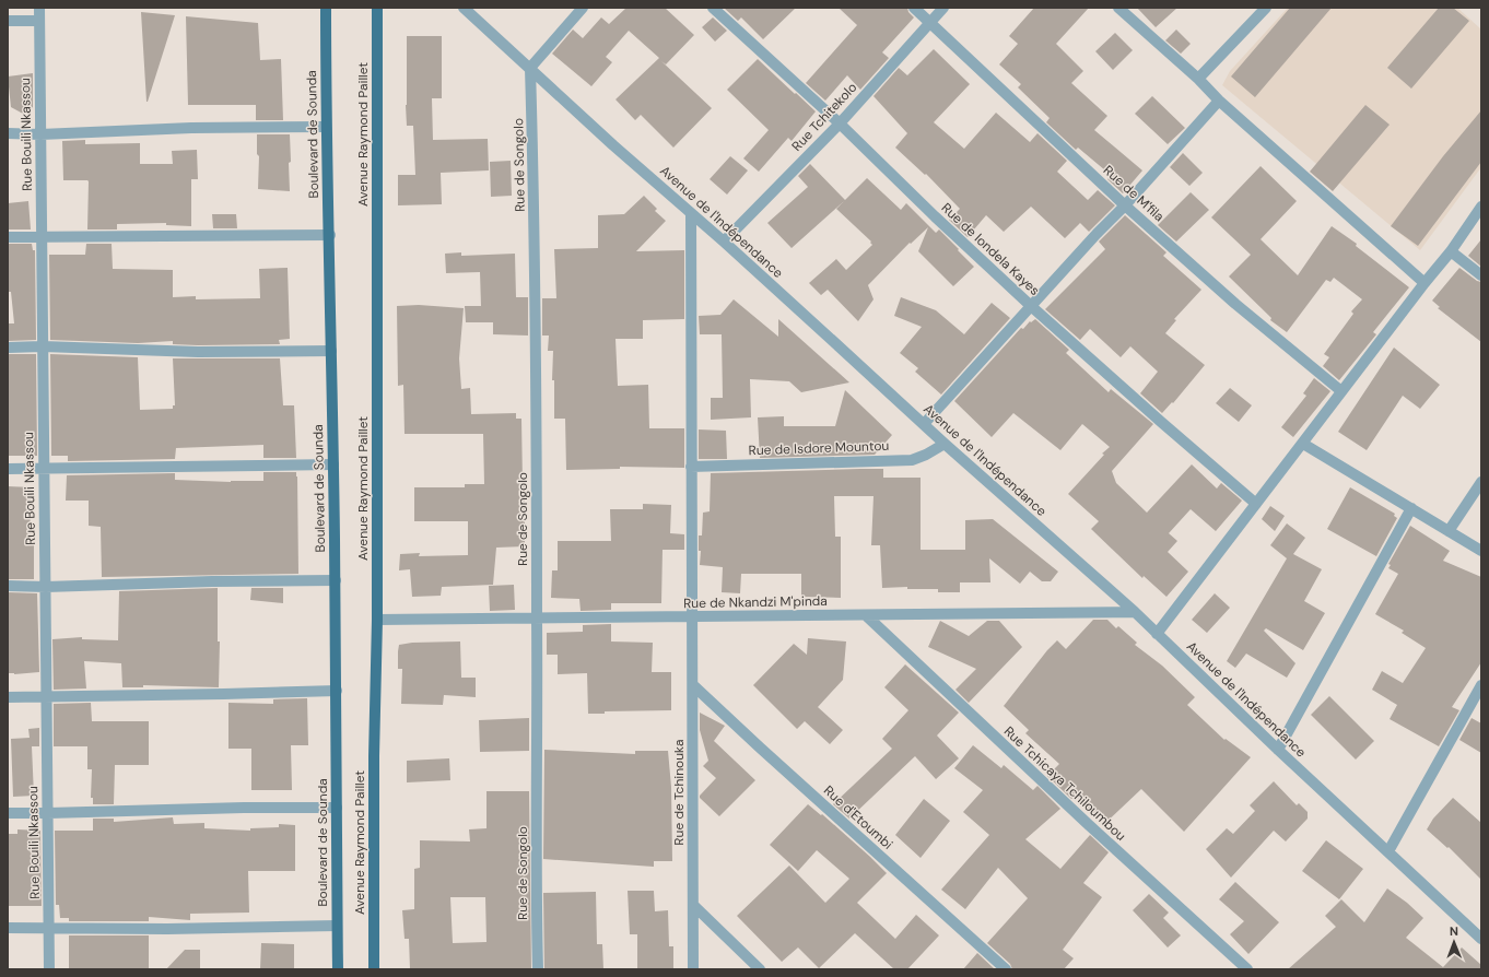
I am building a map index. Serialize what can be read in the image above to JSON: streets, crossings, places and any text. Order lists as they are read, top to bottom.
{
  "streets": {
    "main road": ["Boulevard de Sounda", "Avenue Raymond Paillet"],
    "street": [
      "Rue Tchitekolo",
      "Rue Bouili Nkassou",
      "Rue de Songolo",
      "Rue de M'fila",
      "Avenue de l'Indépendance",
      "Rue de londela Kayes",
      "Rue de Isdore Mountou",
      "Rue de Nkandzi M'pinda",
      "Rue Tchicaya Tchiloumbou",
      "Rue de Tchinouka",
      "Rue d'Etoumbi"
    ]
  },
  "crossings": [
    ["Rue Tchitekolo", "Rue de M'fila"],
    ["Rue Tchitekolo", "Avenue de l'Indépendance"],
    ["Rue Tchitekolo", "Rue de londela Kayes"],
    ["Avenue Raymond Paillet", "Rue de Nkandzi M'pinda"],
    ["Rue de Songolo", "Avenue de l'Indépendance"],
    ["Rue de Songolo", "Rue de Nkandzi M'pinda"],
    ["Avenue de l'Indépendance", "Rue de Isdore Mountou"],
    ["Avenue de l'Indépendance", "Rue de Nkandzi M'pinda"],
    ["Avenue de l'Indépendance", "Rue de Tchinouka"],
    ["Rue de Isdore Mountou", "Rue de Tchinouka"],
    ["Rue de Nkandzi M'pinda", "Rue Tchicaya Tchiloumbou"],
    ["Rue de Nkandzi M'pinda", "Rue de Tchinouka"],
    ["Rue de Tchinouka", "Rue d'Etoumbi"]
  ],
  "north": "top"
}
